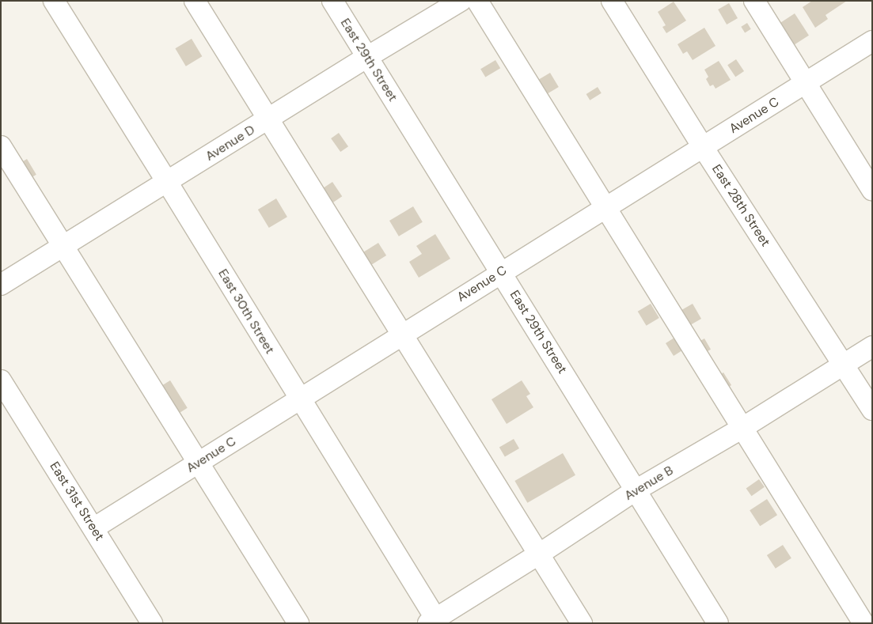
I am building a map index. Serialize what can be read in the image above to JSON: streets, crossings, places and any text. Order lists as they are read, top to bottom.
{
  "streets": {
    "street": [
      "East 29th Street",
      "Avenue C",
      "Avenue D",
      "East 28th Street",
      "East 30th Street",
      "Avenue B",
      "East 31st Street"
    ]
  },
  "crossings": [
    ["East 29th Street", "Avenue C"],
    ["East 29th Street", "Avenue D"],
    ["East 29th Street", "Avenue B"],
    ["Avenue C", "East 28th Street"],
    ["Avenue C", "East 30th Street"],
    ["Avenue C", "East 31st Street"],
    ["Avenue D", "East 30th Street"],
    ["East 28th Street", "Avenue B"],
    ["East 30th Street", "Avenue B"]
  ]
}
